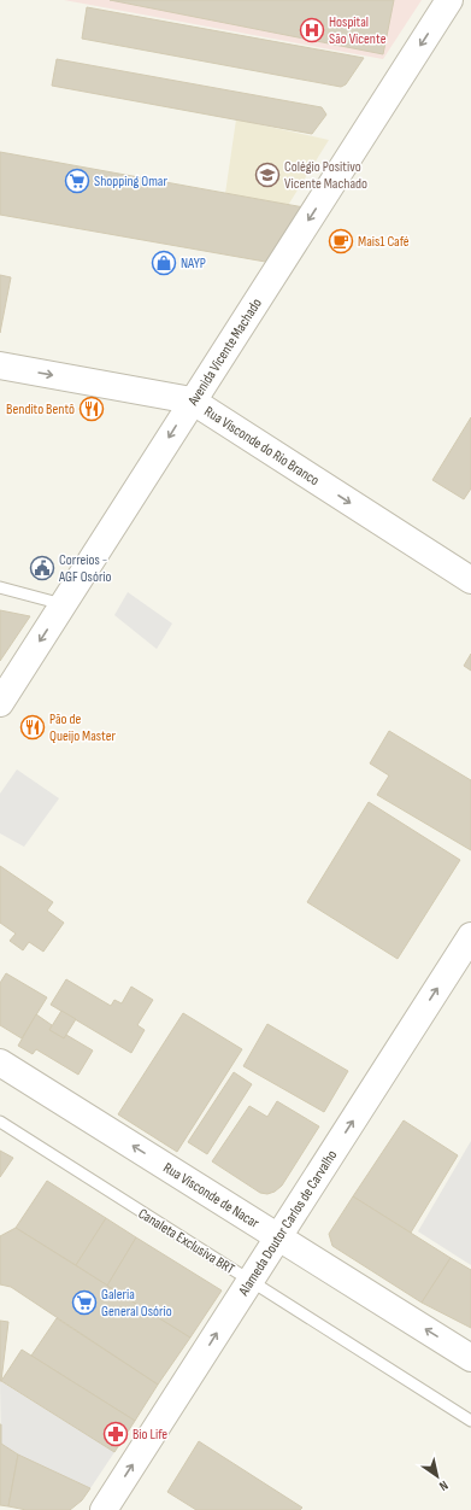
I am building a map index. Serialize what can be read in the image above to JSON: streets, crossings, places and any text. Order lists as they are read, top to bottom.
{
  "streets": {
    "street": [
      "Avenida Vicente Machado",
      "Rua Visconde do Rio Branco",
      "Rua Visconde de Nacar",
      "Alameda Doutor Carlos de Carvalho"
    ],
    "lane": ["Canaleta Exclusiva BRT"]
  },
  "crossings": [
    ["Avenida Vicente Machado", "Rua Visconde do Rio Branco"],
    ["Rua Visconde de Nacar", "Alameda Doutor Carlos de Carvalho"],
    ["Alameda Doutor Carlos de Carvalho", "Canaleta Exclusiva BRT"]
  ],
  "one_way": [
    "Avenida Vicente Machado",
    "Rua Visconde do Rio Branco",
    "Rua Visconde de Nacar",
    "Alameda Doutor Carlos de Carvalho"
  ],
  "places": {
    "hospital": ["Hospital São Vicente"],
    "school or university": ["Colégio Positivo Vicente Machado"],
    "supermarket": ["Shopping Omar", "Galeria General Osório"],
    "cafe": ["Mais1 Café"],
    "shop": ["NAYP"],
    "restaurant": ["Bendito Bentô", "Pão de Queijo Master"],
    "public building": ["Correios - AGF Osório"],
    "pharmacy": ["Bio Life"]
  },
  "north": "bottom right"
}
